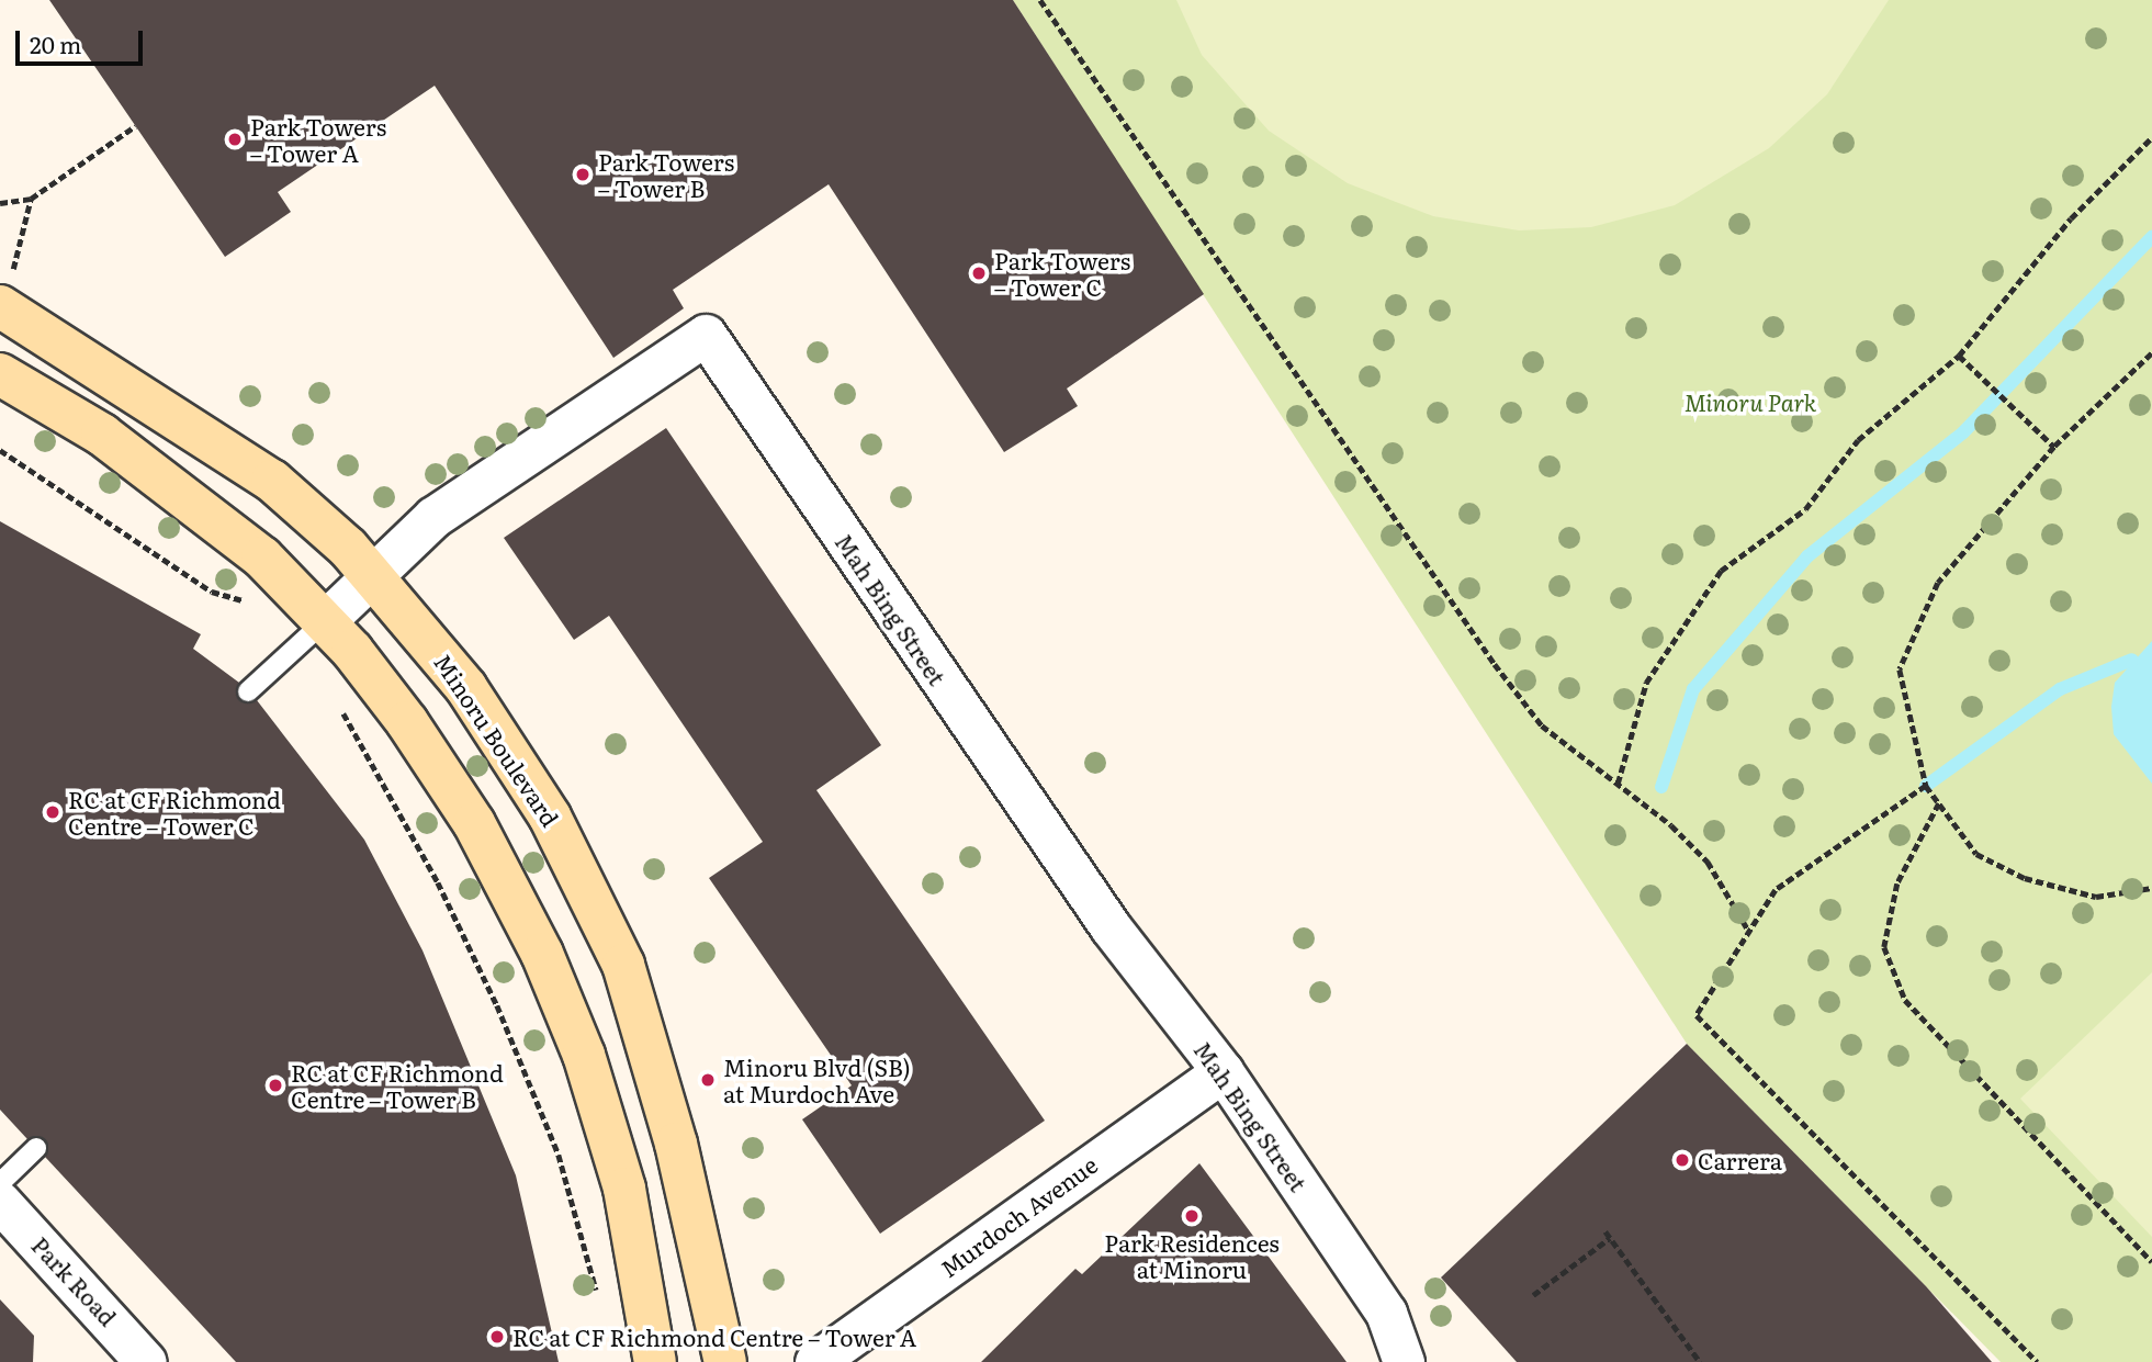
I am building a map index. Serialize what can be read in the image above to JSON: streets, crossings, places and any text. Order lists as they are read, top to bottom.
{
  "streets": {
    "street": [
      "Mah Bing Street",
      "Minoru Boulevard",
      "Murdoch Avenue",
      "Park Road"
    ]
  },
  "crossings": [
    ["Mah Bing Street", "Minoru Boulevard"],
    ["Mah Bing Street", "Murdoch Avenue"]
  ],
  "parks": ["Minoru Park"],
  "places": [
    "Park Towers – Tower A",
    "Park Towers – Tower B",
    "Park Towers – Tower C",
    "RC at CF Richmond Centre – Tower C",
    "Minoru Blvd (SB) at Murdoch Ave",
    "RC at CF Richmond Centre – Tower B",
    "Carrera",
    "Park Residences at Minoru",
    "RC at CF Richmond Centre – Tower A"
  ],
  "scale_bar": "20 m"
}
